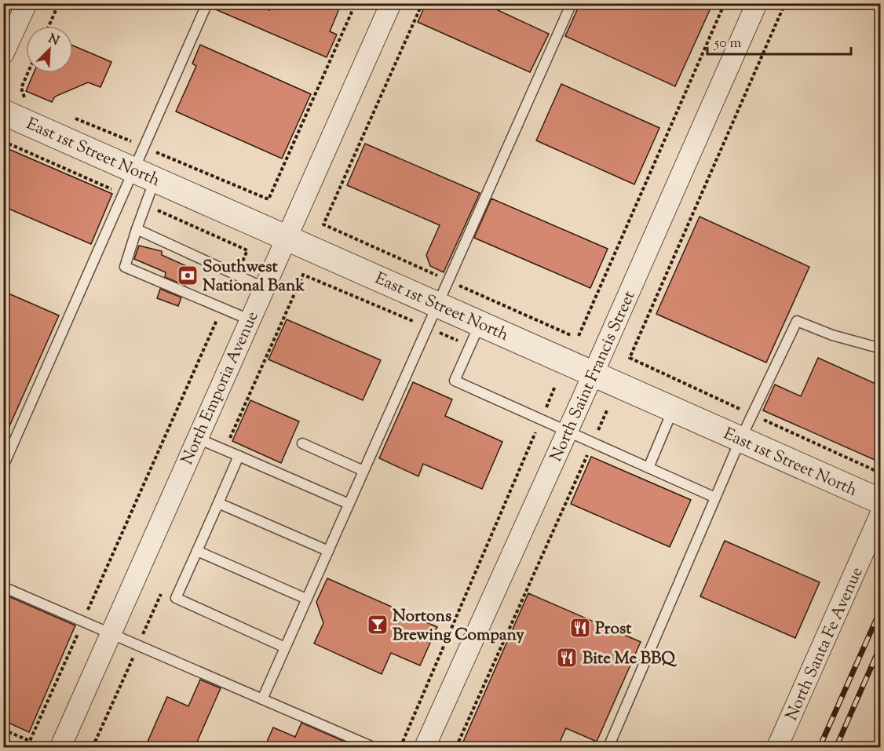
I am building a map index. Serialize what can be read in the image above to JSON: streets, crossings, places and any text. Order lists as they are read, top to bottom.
{
  "streets": {
    "street": [
      "East 1st Street North",
      "North Saint Francis Street",
      "North Emporia Avenue",
      "North Santa Fe Avenue"
    ]
  },
  "crossings": [
    ["East 1st Street North", "North Saint Francis Street"],
    ["East 1st Street North", "North Emporia Avenue"]
  ],
  "places": {
    "bank": ["Southwest National Bank"],
    "bar": ["Nortons Brewing Company"],
    "restaurant": ["Prost", "Bite Me BBQ"]
  },
  "scale_bar": "50 m",
  "north": "top right"
}
